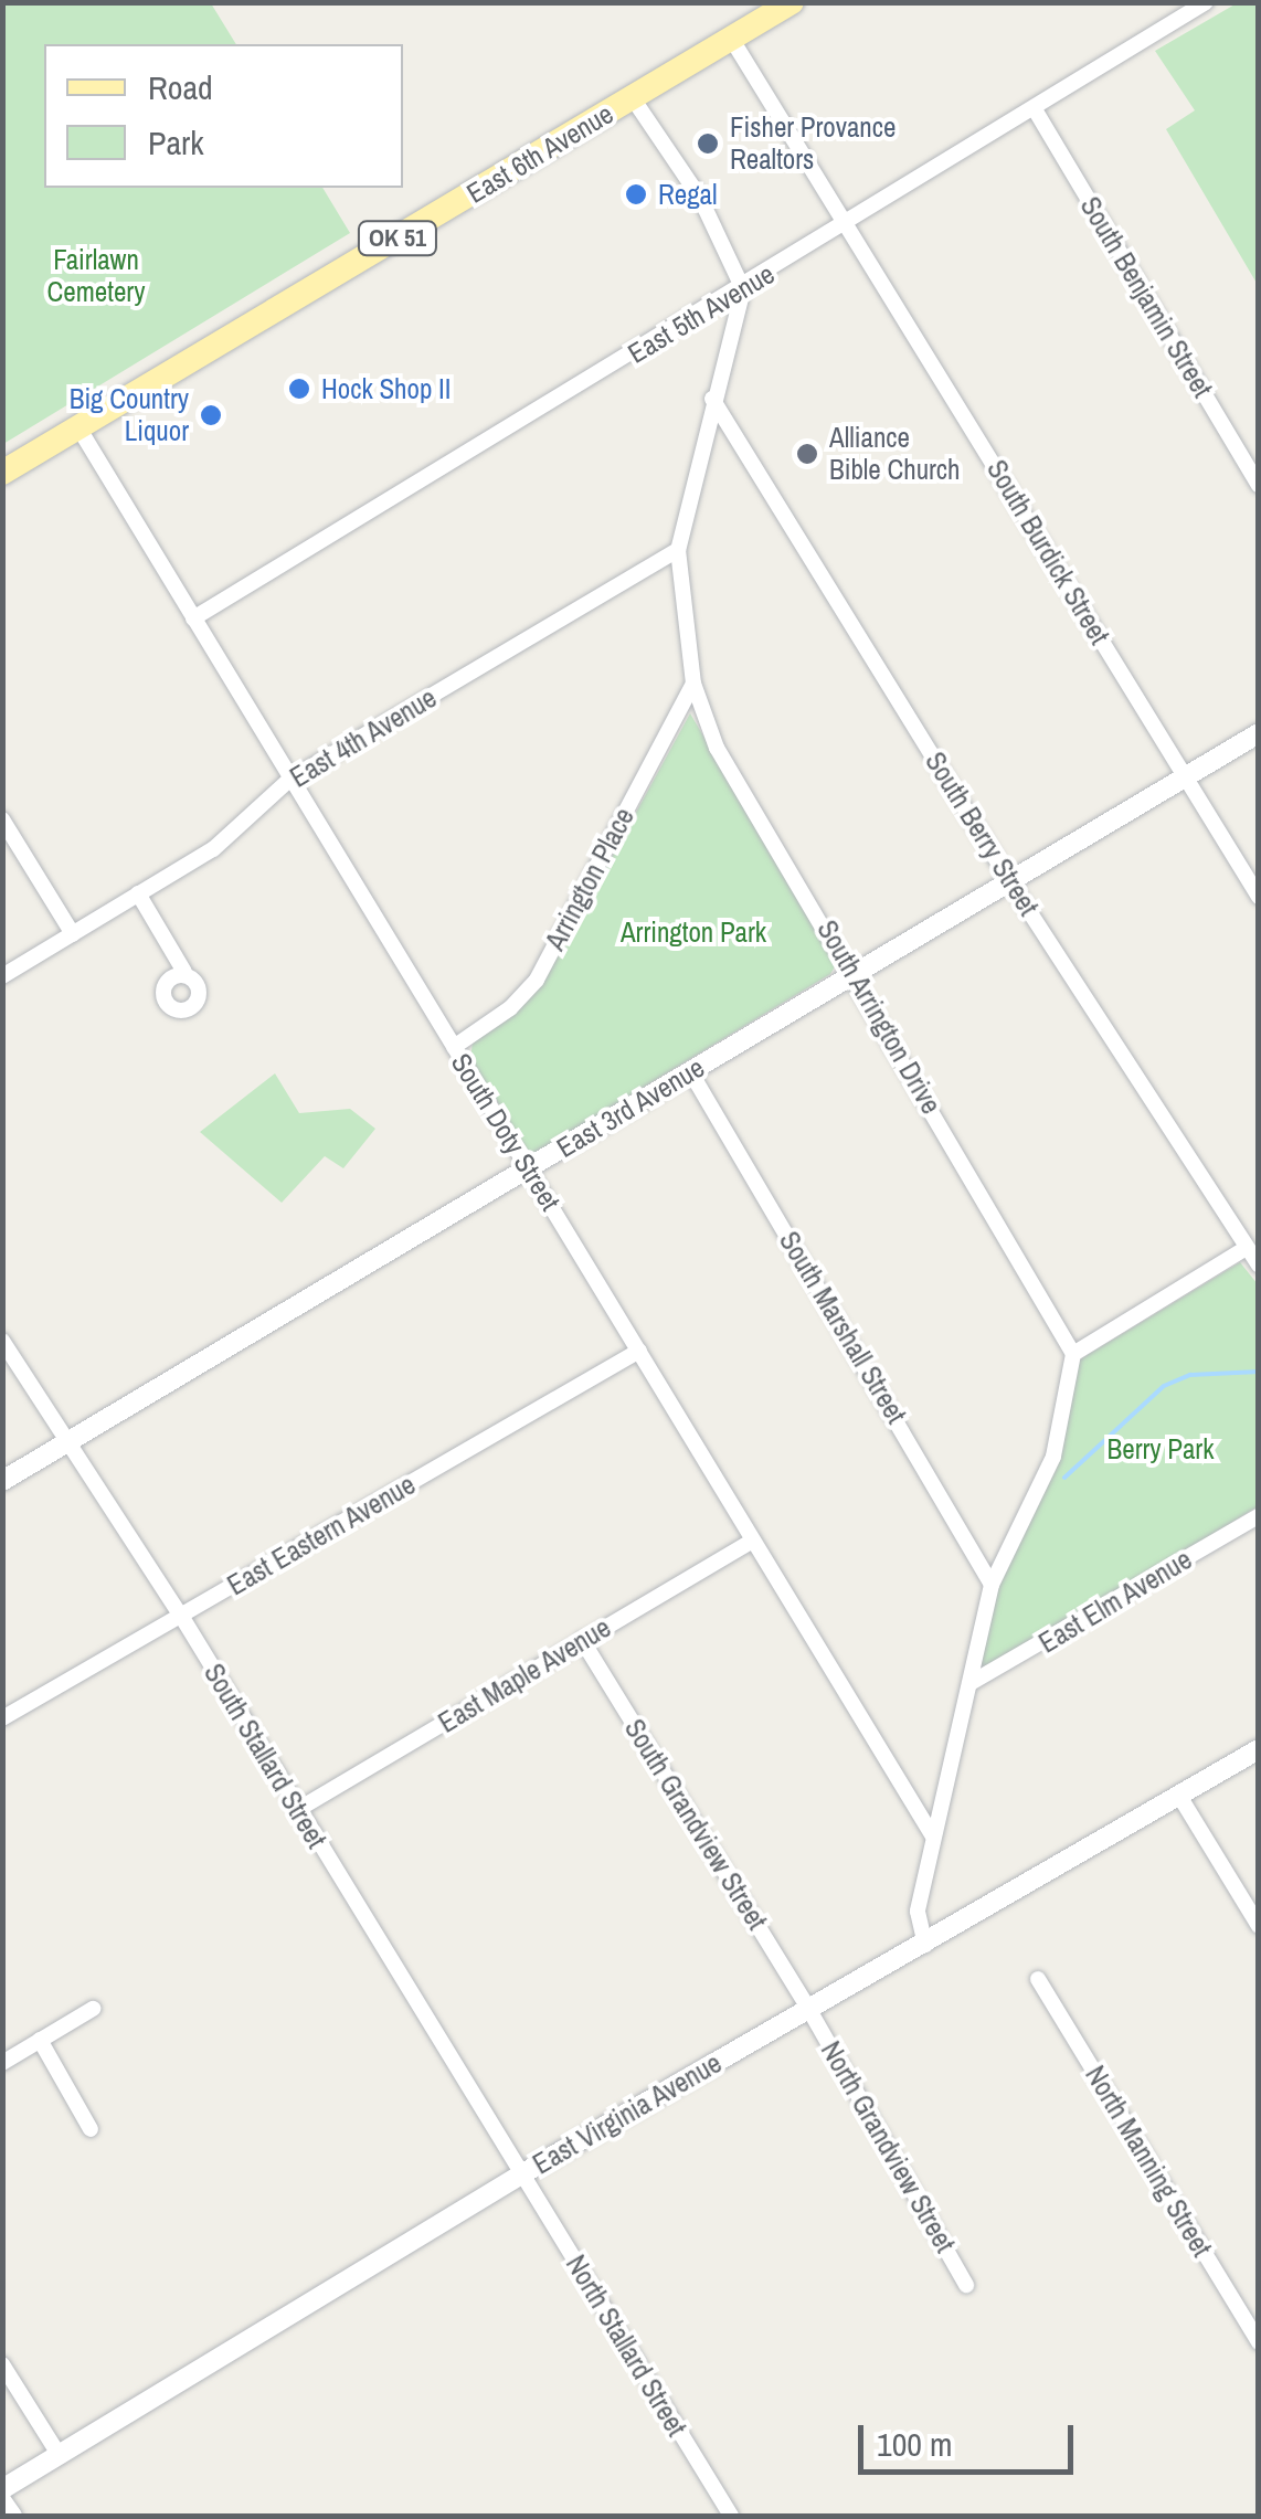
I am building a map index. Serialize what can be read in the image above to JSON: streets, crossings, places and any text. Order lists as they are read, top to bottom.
{
  "streets": {
    "main road": ["East 6th Avenue", "OK 51"],
    "street": [
      "South Benjamin Street",
      "East 5th Avenue",
      "South Burdick Street",
      "East 4th Avenue",
      "South Berry Street",
      "Arrington Place",
      "South Arrington Drive",
      "East 3rd Avenue",
      "South Doty Street",
      "South Marshall Street",
      "East Eastern Avenue",
      "East Elm Avenue",
      "East Maple Avenue",
      "South Stallard Street",
      "South Grandview Street",
      "East Virginia Avenue",
      "North Grandview Street",
      "North Manning Street",
      "North Stallard Street"
    ]
  },
  "crossings": [
    ["East 6th Avenue", "South Burdick Street"],
    ["East 6th Avenue", "South Doty Street"],
    ["South Benjamin Street", "East 5th Avenue"],
    ["East 5th Avenue", "South Burdick Street"],
    ["East 5th Avenue", "South Arrington Drive"],
    ["East 5th Avenue", "South Doty Street"],
    ["South Burdick Street", "East 3rd Avenue"],
    ["East 4th Avenue", "South Arrington Drive"],
    ["East 4th Avenue", "South Doty Street"],
    ["South Berry Street", "South Arrington Drive"],
    ["South Berry Street", "East 3rd Avenue"],
    ["Arrington Place", "South Arrington Drive"],
    ["Arrington Place", "South Doty Street"],
    ["South Arrington Drive", "East 3rd Avenue"],
    ["East 3rd Avenue", "South Doty Street"],
    ["East 3rd Avenue", "South Marshall Street"],
    ["East 3rd Avenue", "South Stallard Street"],
    ["South Doty Street", "East Eastern Avenue"],
    ["South Doty Street", "East Maple Avenue"],
    ["East Eastern Avenue", "South Stallard Street"],
    ["East Maple Avenue", "South Stallard Street"],
    ["East Maple Avenue", "South Grandview Street"],
    ["South Stallard Street", "East Virginia Avenue"],
    ["South Stallard Street", "North Stallard Street"],
    ["South Grandview Street", "East Virginia Avenue"],
    ["South Grandview Street", "North Grandview Street"],
    ["East Virginia Avenue", "North Grandview Street"],
    ["East Virginia Avenue", "North Stallard Street"]
  ],
  "parks": ["Fairlawn Cemetery", "Arrington Park", "Berry Park"],
  "places": [
    "Fisher Provance Realtors",
    "Regal",
    "Hock Shop II",
    "Big Country Liquor",
    "Alliance Bible Church"
  ],
  "legend": ["Road", "Park"],
  "scale_bar": "100 m"
}
